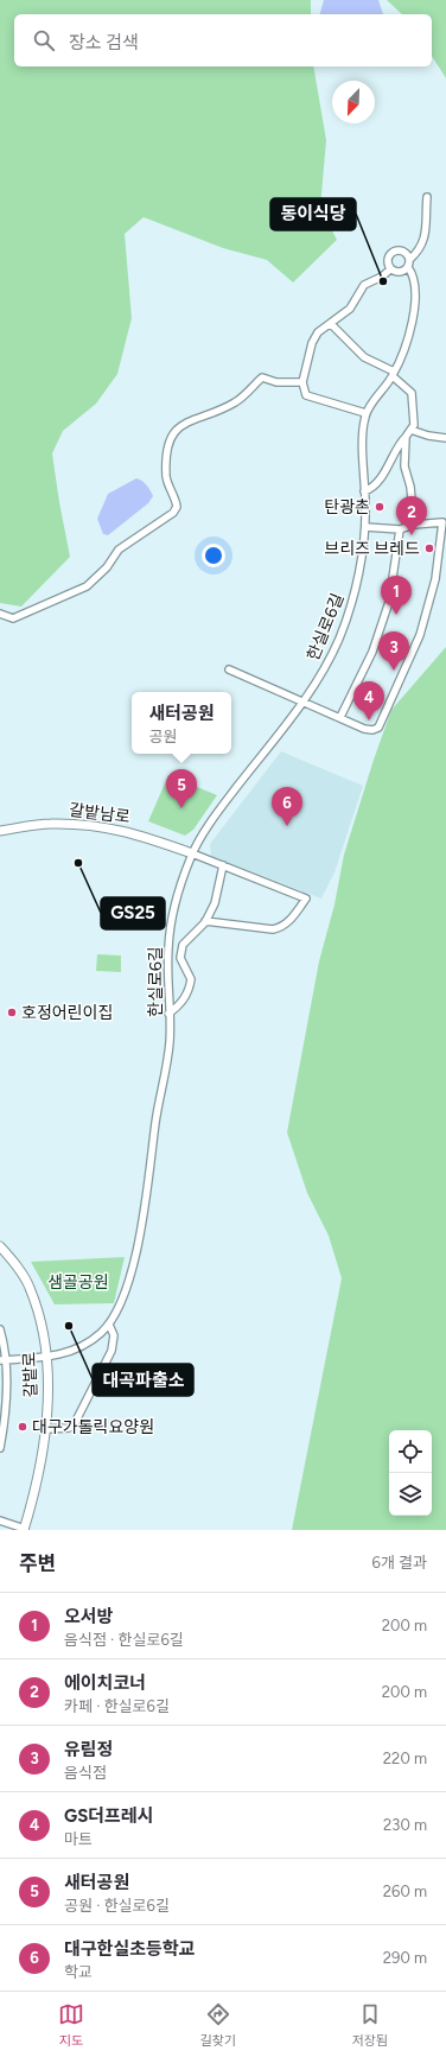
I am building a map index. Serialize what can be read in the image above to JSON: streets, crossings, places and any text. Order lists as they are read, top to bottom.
{
  "streets": {
    "main road": ["갈밭남로", "갈밭로"],
    "street": ["한실로6길"]
  },
  "crossings": [
    ["한실로6길", "갈밭남로"],
    ["한실로6길", "갈밭로"]
  ],
  "parks": ["샘골공원"],
  "places": [
    "동이식당",
    "탄광촌",
    "브리즈 브레드",
    "GS25",
    "호정어린이집",
    "대곡파출소",
    "대구가톨릭요양원"
  ],
  "north": "bottom left",
  "page": {
    "search": "장소 검색",
    "pins": [
      "2",
      "1",
      "3",
      "4",
      "5",
      "6"
    ],
    "popup": ["새터공원", "공원"],
    "heading": ["주변", "6개 결과"],
    "list": [
      {
        "mark": "1",
        "name": "오서방",
        "note": "음식점 · 한실로6길",
        "value": "200 m"
      },
      {
        "mark": "2",
        "name": "에이치코너",
        "note": "카페 · 한실로6길",
        "value": "200 m"
      },
      {
        "mark": "3",
        "name": "유림정",
        "note": "음식점",
        "value": "220 m"
      },
      {
        "mark": "4",
        "name": "GS더프레시",
        "note": "마트",
        "value": "230 m"
      },
      {
        "mark": "5",
        "name": "새터공원",
        "note": "공원 · 한실로6길",
        "value": "260 m"
      },
      {
        "mark": "6",
        "name": "대구한실초등학교",
        "note": "학교",
        "value": "290 m"
      }
    ],
    "nav": ["지도", "길찾기", "저장됨"]
  }
}
